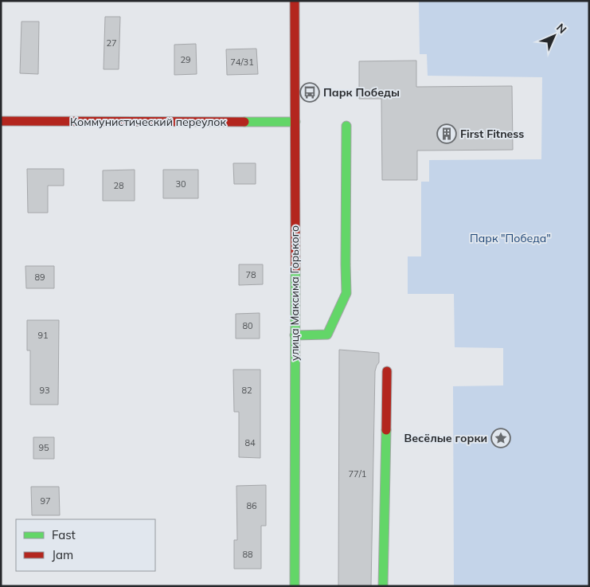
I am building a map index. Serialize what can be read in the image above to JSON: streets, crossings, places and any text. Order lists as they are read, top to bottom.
{
  "streets": {
    "street": ["Коммунистический переулок", "улица Максима Горького"]
  },
  "crossings": [
    ["Коммунистический переулок", "улица Максима Горького"]
  ],
  "parks": ["Парк \"Победа\""],
  "places": {
    "bus stop": ["Парк Победы"],
    "building": ["First Fitness"],
    "place": ["Весёлые горки"]
  },
  "house_numbers": [
    "27",
    "29",
    "74/31",
    "30",
    "28",
    "78",
    "89",
    "80",
    "91",
    "93",
    "82",
    "84",
    "95",
    "77/1",
    "97",
    "86",
    "88"
  ],
  "legend": ["Fast", "Jam"],
  "north": "top right"
}
